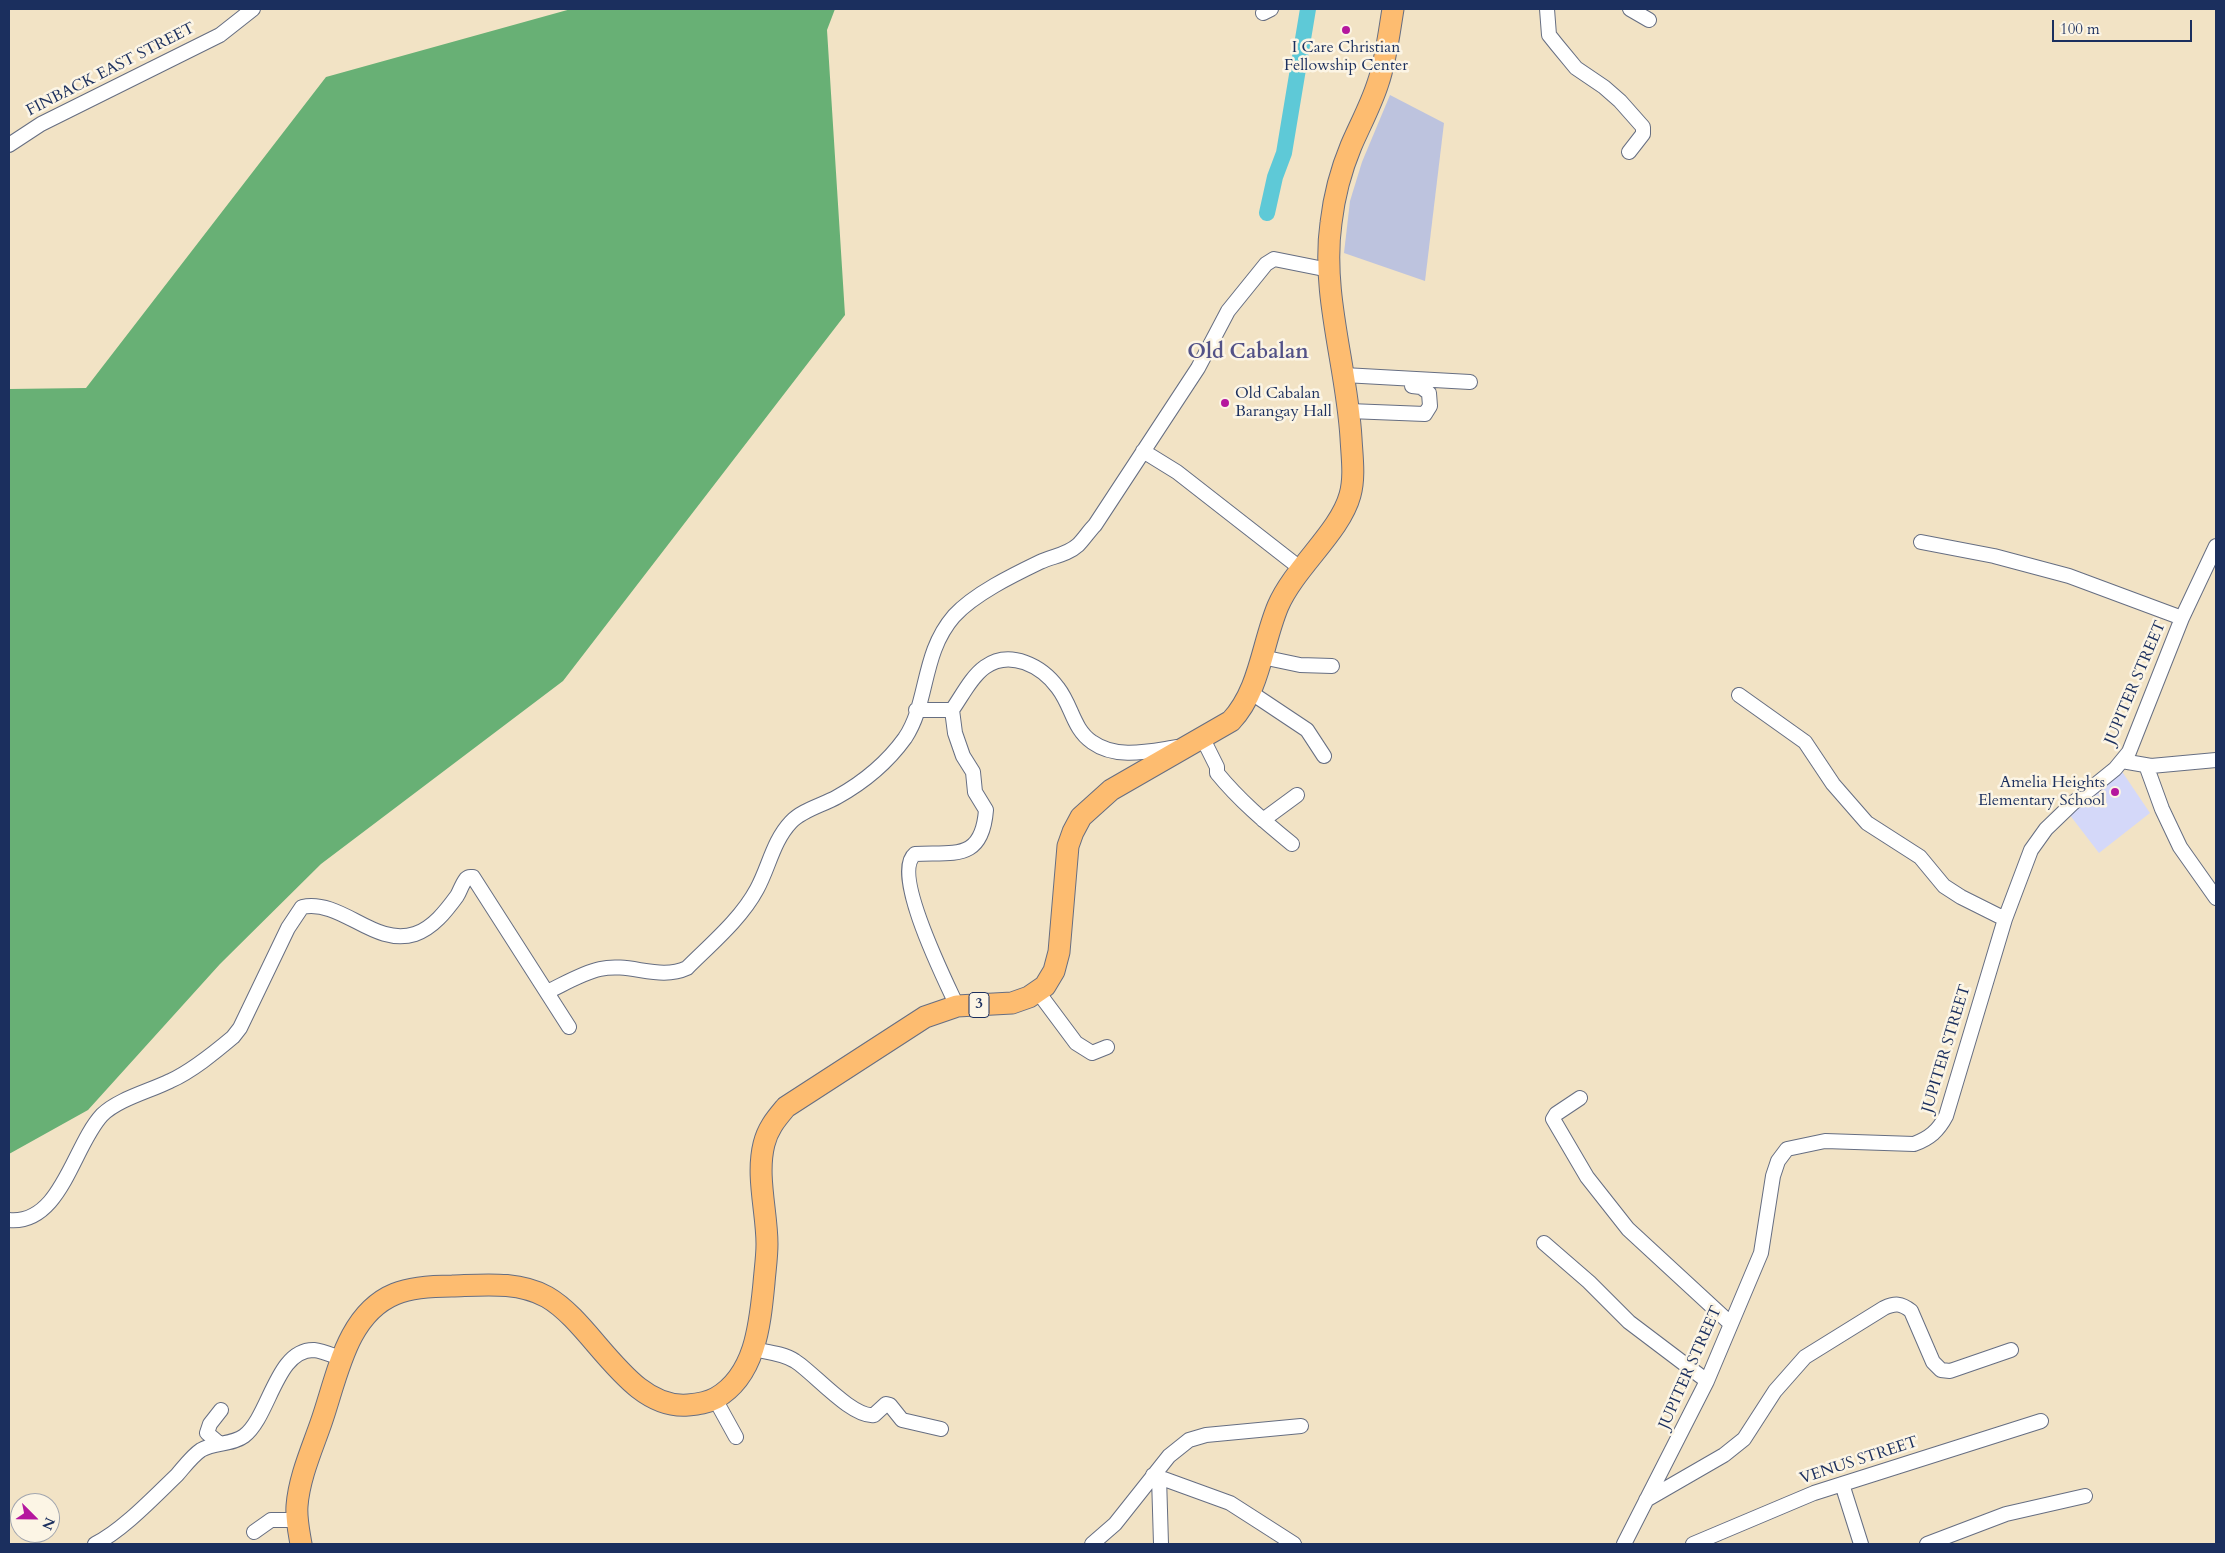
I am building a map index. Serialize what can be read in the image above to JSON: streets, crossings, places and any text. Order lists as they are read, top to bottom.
{
  "streets": {
    "highway": ["3"],
    "street": ["FINBACK EAST STREET", "JUPITER STREET", "VENUS STREET"]
  },
  "districts": ["Old Cabalan"],
  "places": ["I Care Christian Fellowship Center", "Old Cabalan Barangay Hall", "Amelia Heights Elementary School"],
  "scale_bar": "100 m",
  "north": "bottom right"
}
